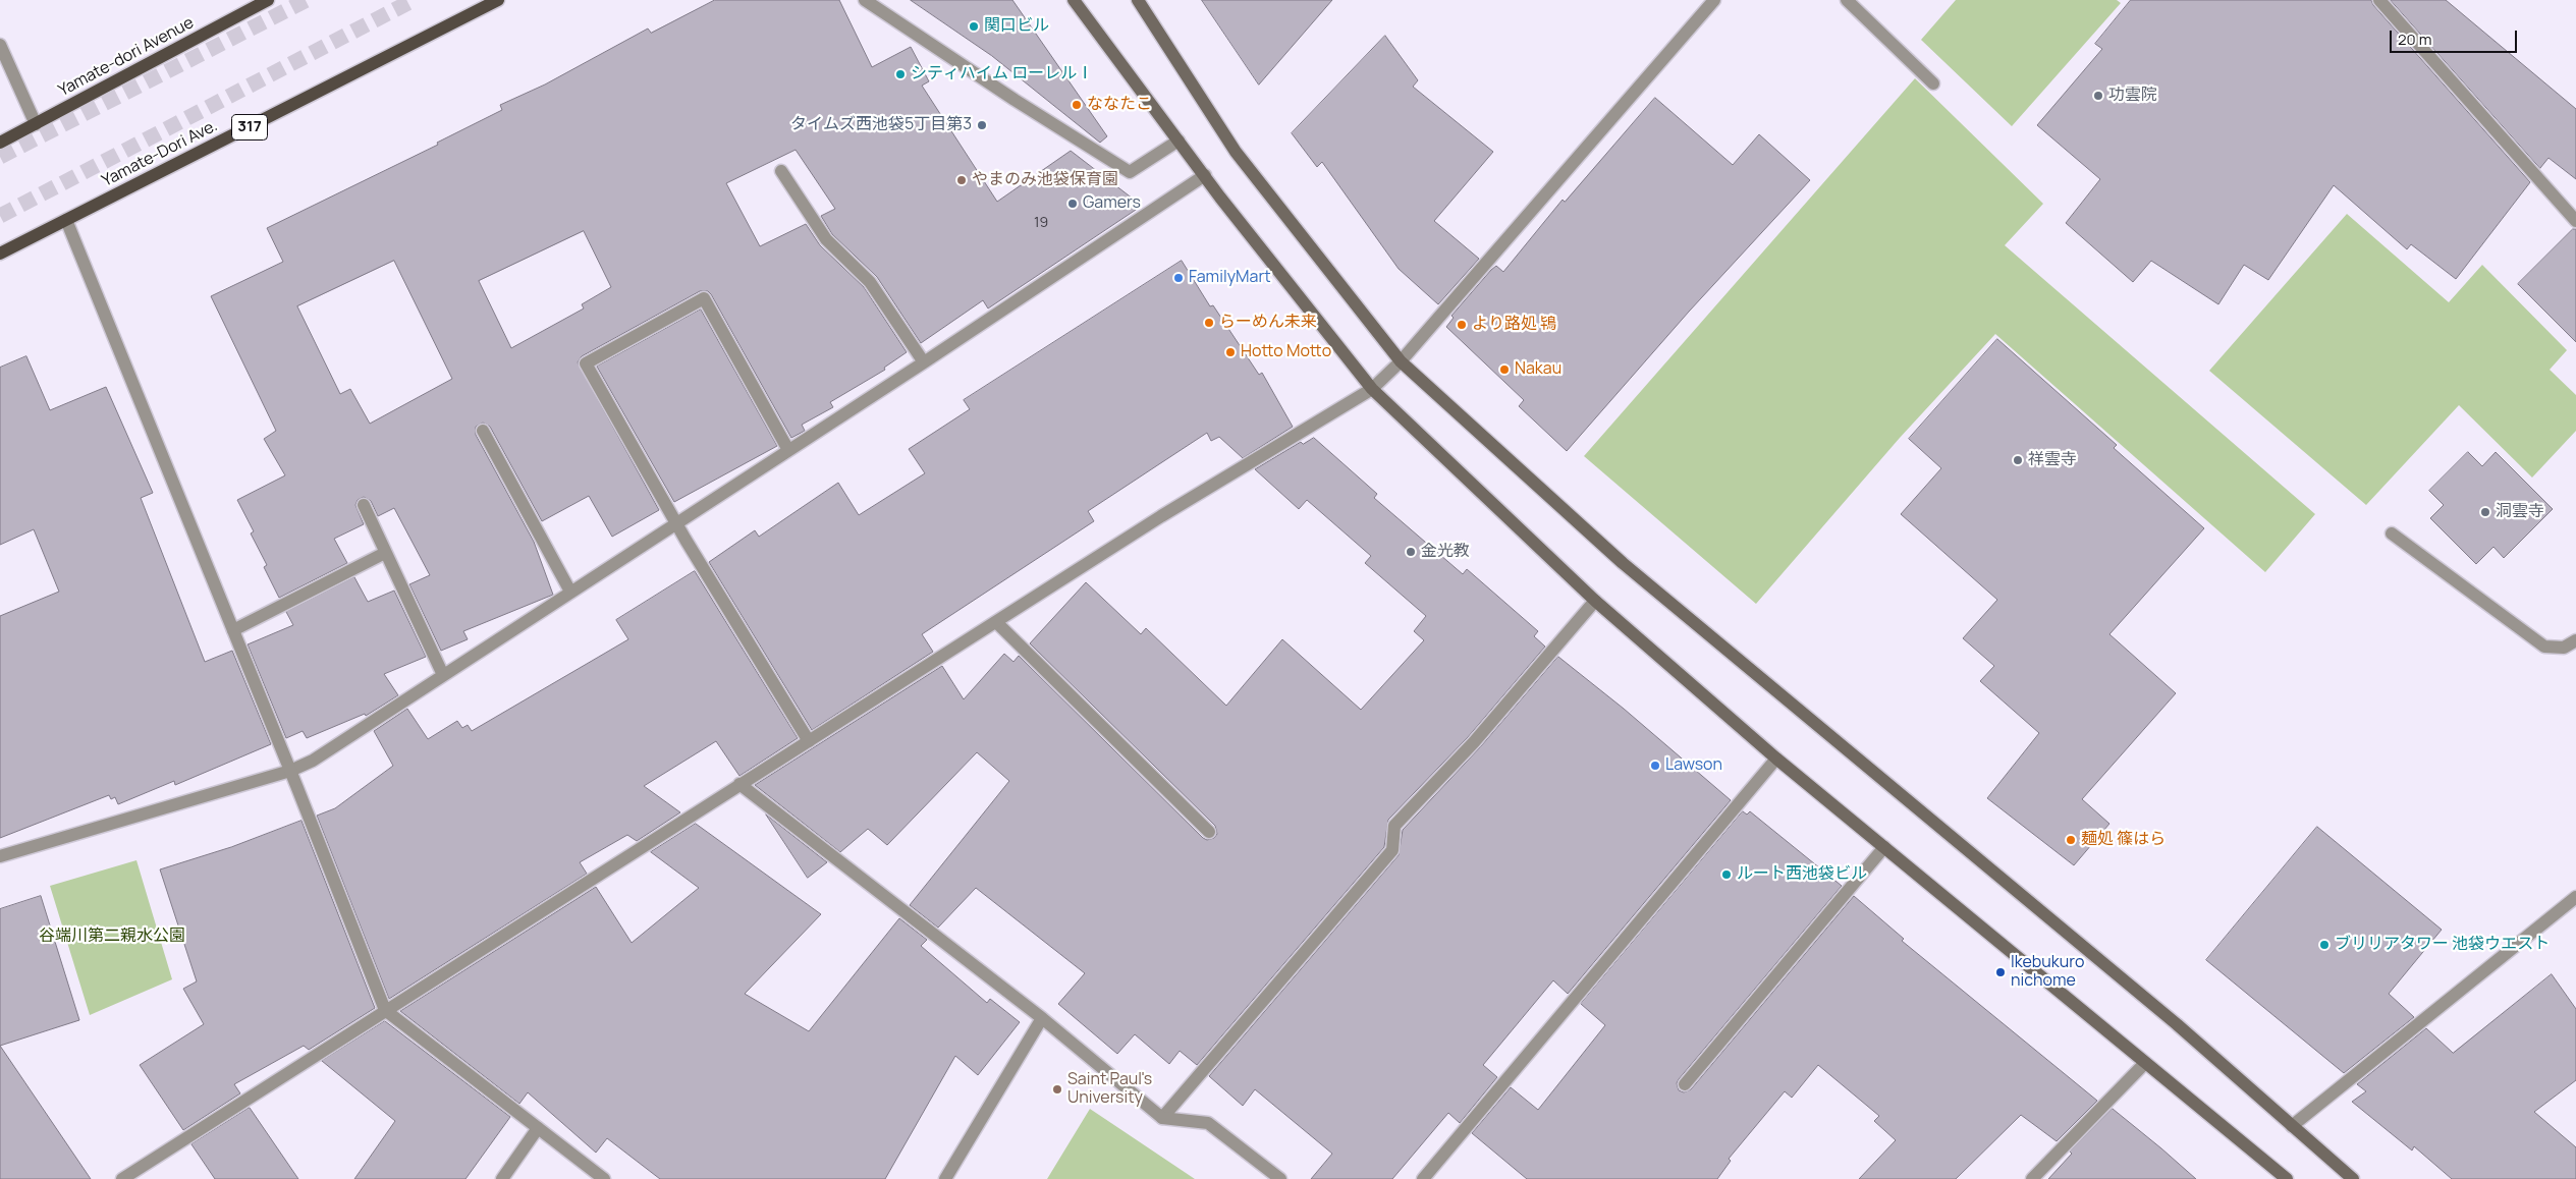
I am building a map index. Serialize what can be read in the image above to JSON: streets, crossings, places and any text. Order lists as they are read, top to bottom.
{
  "streets": {
    "main road": ["Yamate-dori Avenue", "317", "Yamate-Dori Ave."]
  },
  "parks": ["谷端川第二親水公園"],
  "places": [
    "関口ビル",
    "シティハイム ローレルⅠ",
    "功雲院",
    "ななたこ",
    "タイムズ西池袋5丁目第3",
    "やまのみ池袋保育園",
    "Gamers",
    "FamilyMart",
    "らーめん未来",
    "より路処 鴇",
    "Hotto Motto",
    "Nakau",
    "祥雲寺",
    "洞雲寺",
    "金光教",
    "Lawson",
    "麺処 篠はら",
    "ルート西池袋ビル",
    "ブリリアタワー 池袋ウエスト",
    "Ikebukuro nichome",
    "Saint Paul's University"
  ],
  "house_numbers": ["19"],
  "scale_bar": "20 m"
}
